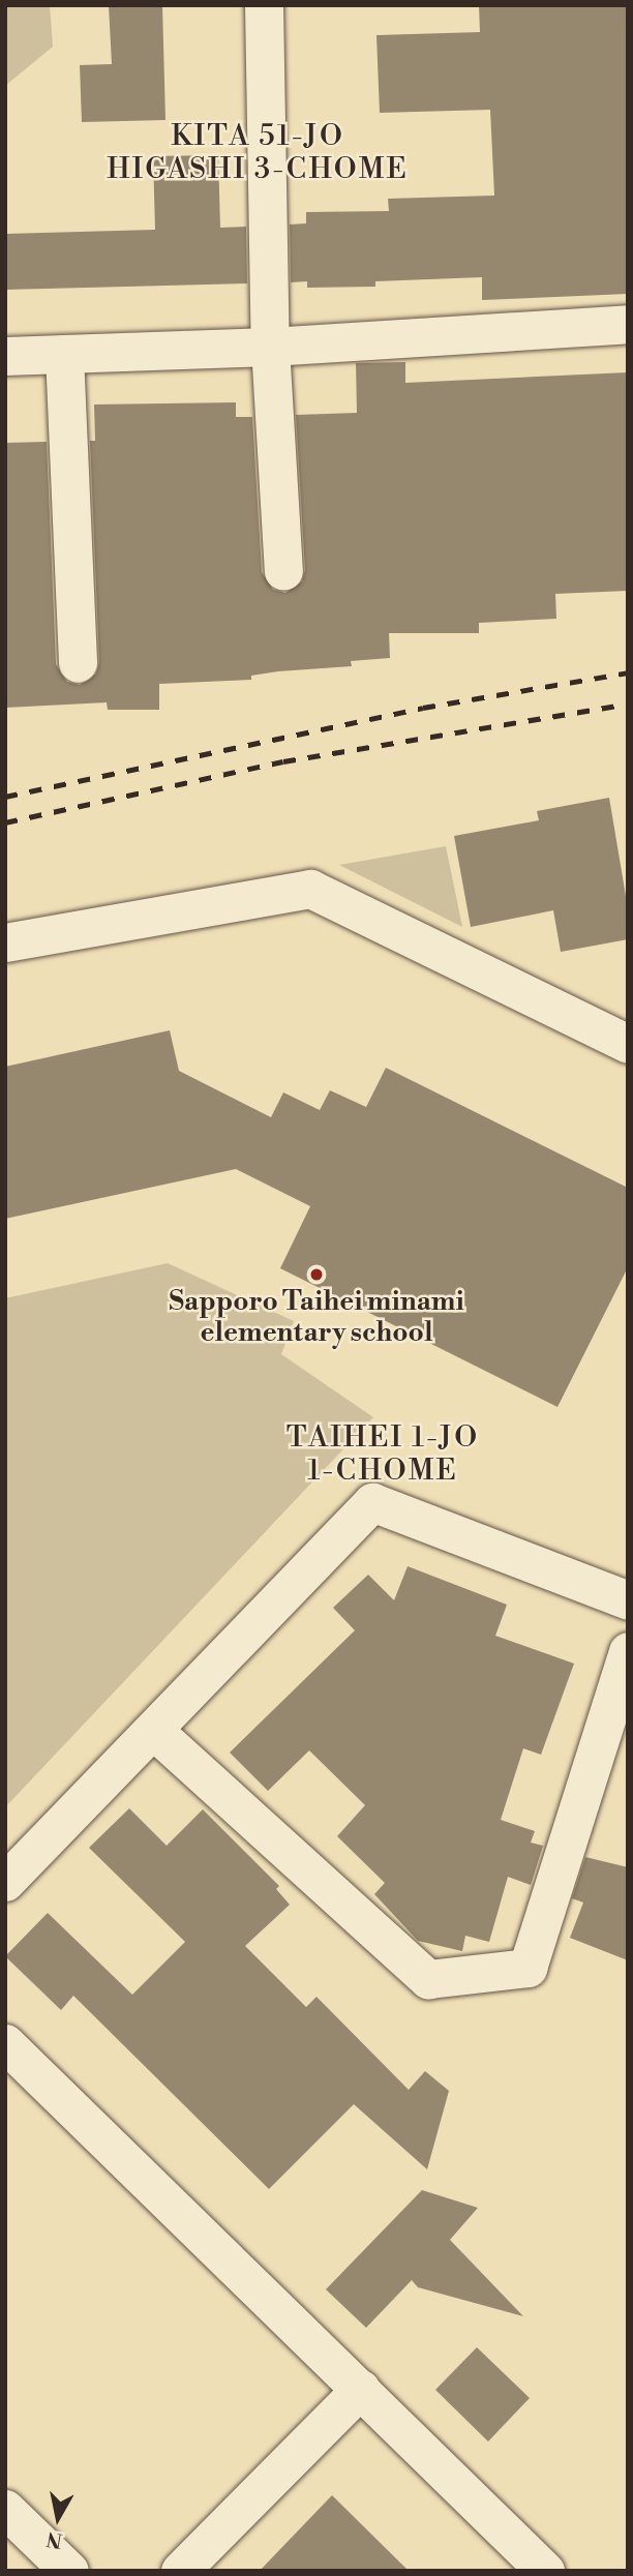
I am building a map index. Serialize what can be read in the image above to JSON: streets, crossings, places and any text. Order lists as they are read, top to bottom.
{
  "districts": ["KITA 51-JO HIGASHI 3-CHOME", "TAIHEI 1-JO 1-CHOME"],
  "places": ["Sapporo Taihei minami elementary school"],
  "north": "bottom"
}
